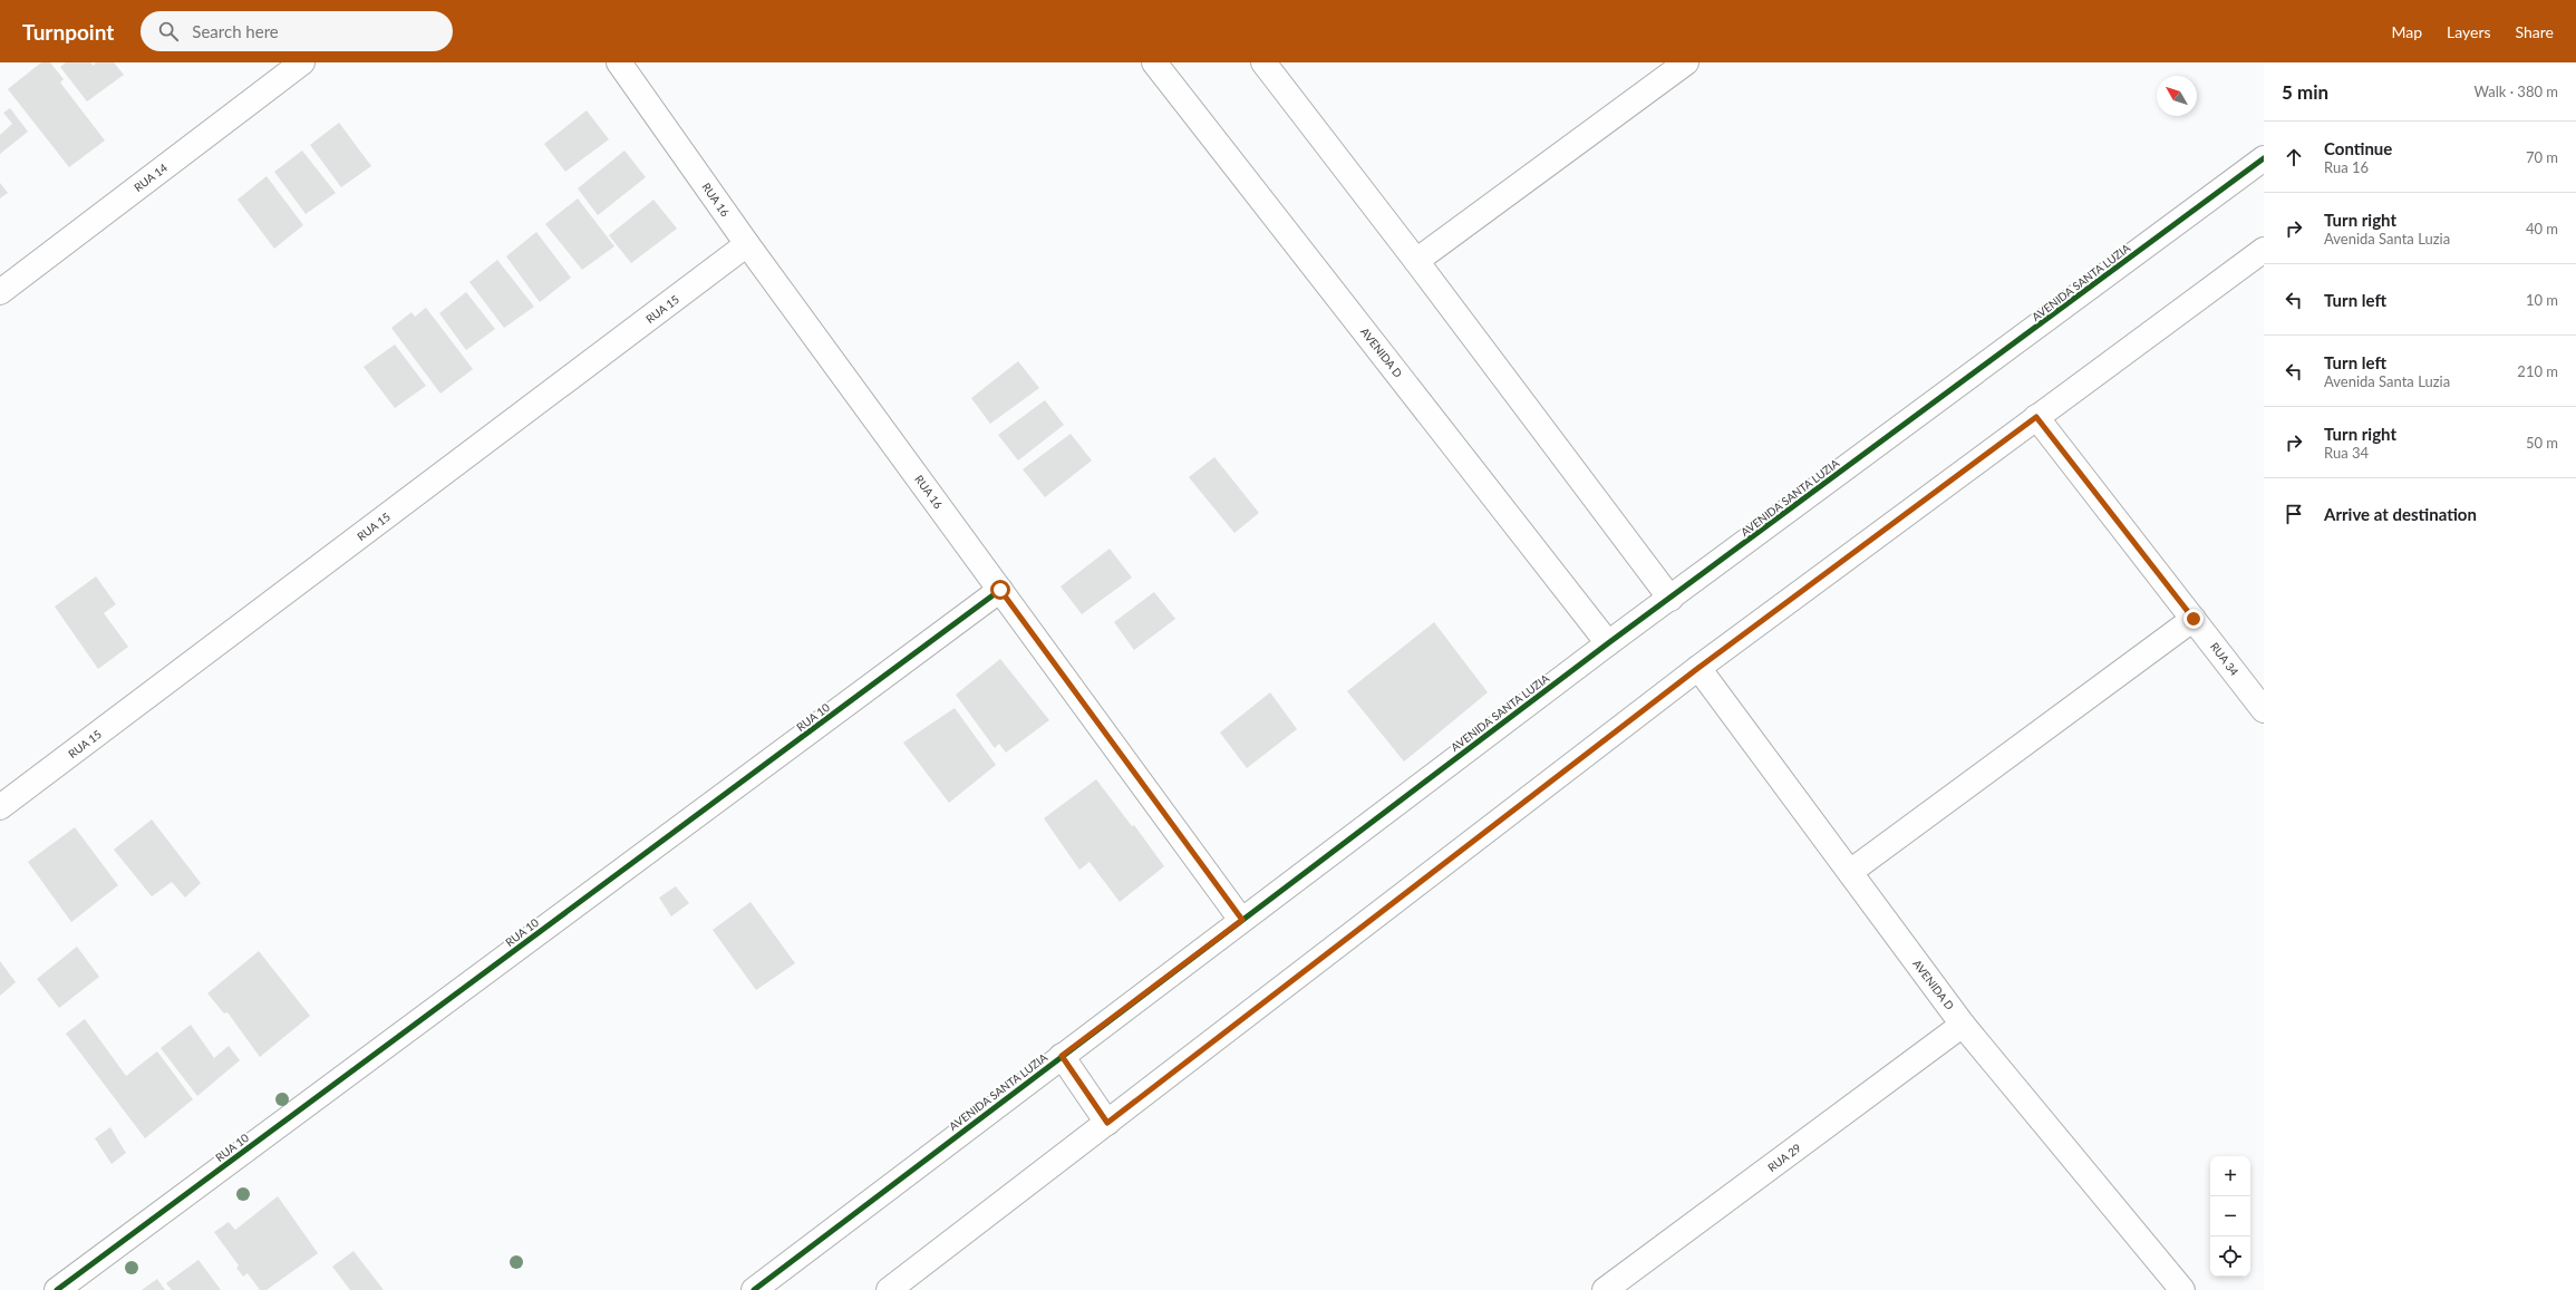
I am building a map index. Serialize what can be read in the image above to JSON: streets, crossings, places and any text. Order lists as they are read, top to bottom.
{
  "streets": {
    "street": [
      "RUA 14",
      "RUA 16",
      "AVENIDA SANTA LUZIA",
      "RUA 15",
      "AVENIDA D",
      "RUA 34",
      "RUA 10",
      "RUA 29"
    ]
  },
  "crossings": [
    ["RUA 16", "AVENIDA SANTA LUZIA"],
    ["RUA 16", "RUA 15"],
    ["RUA 16", "RUA 10"],
    ["AVENIDA SANTA LUZIA", "AVENIDA D"],
    ["AVENIDA D", "RUA 29"]
  ],
  "north": "top left",
  "page": {
    "header": "Turnpoint",
    "search": "Search here",
    "nav": ["Map", "Layers", "Share"],
    "heading": ["5 min", "Walk · 380 m"],
    "list": [
      ["Continue", "Rua 16", "70 m"],
      ["Turn right", "Avenida Santa Luzia", "40 m"],
      ["Turn left", "10 m"],
      ["Turn left", "Avenida Santa Luzia", "210 m"],
      ["Turn right", "Rua 34", "50 m"],
      "Arrive at destination"
    ],
    "map_buttons": ["+", "−"]
  }
}
